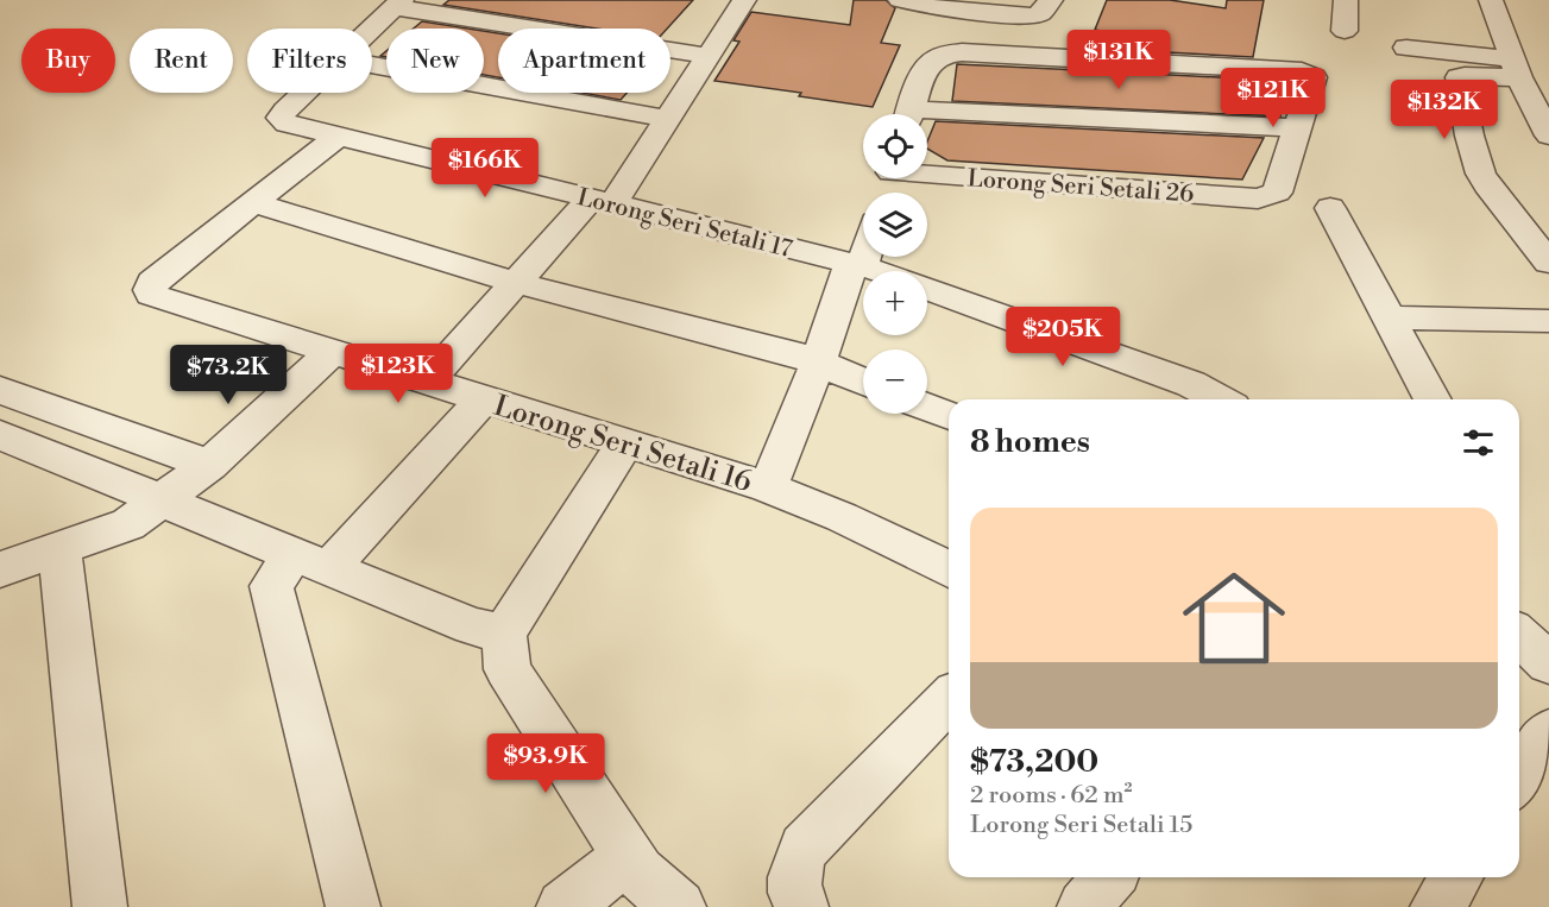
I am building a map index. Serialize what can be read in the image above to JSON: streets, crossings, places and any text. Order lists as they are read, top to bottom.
{
  "streets": {
    "street": ["Lorong Seri Setali 26", "Lorong Seri Setali 17", "Lorong Seri Setali 16"]
  },
  "crossings": [
    ["Lorong Seri Setali 17", "Lorong Seri Setali 16"]
  ],
  "page": {
    "chip": [
      "Buy",
      "Rent",
      "Filters",
      "New",
      "Apartment"
    ],
    "price": [
      "$131K",
      "$121K",
      "$132K",
      "$166K",
      "$205K",
      "$123K",
      "$73.2K",
      "$93.9K"
    ],
    "map_buttons": ["+", "−"],
    "heading": "8 homes",
    "list": [
      {
        "name": "$73,200",
        "note": "2 rooms · 62 m² · Lorong Seri Setali 15"
      }
    ]
  }
}
